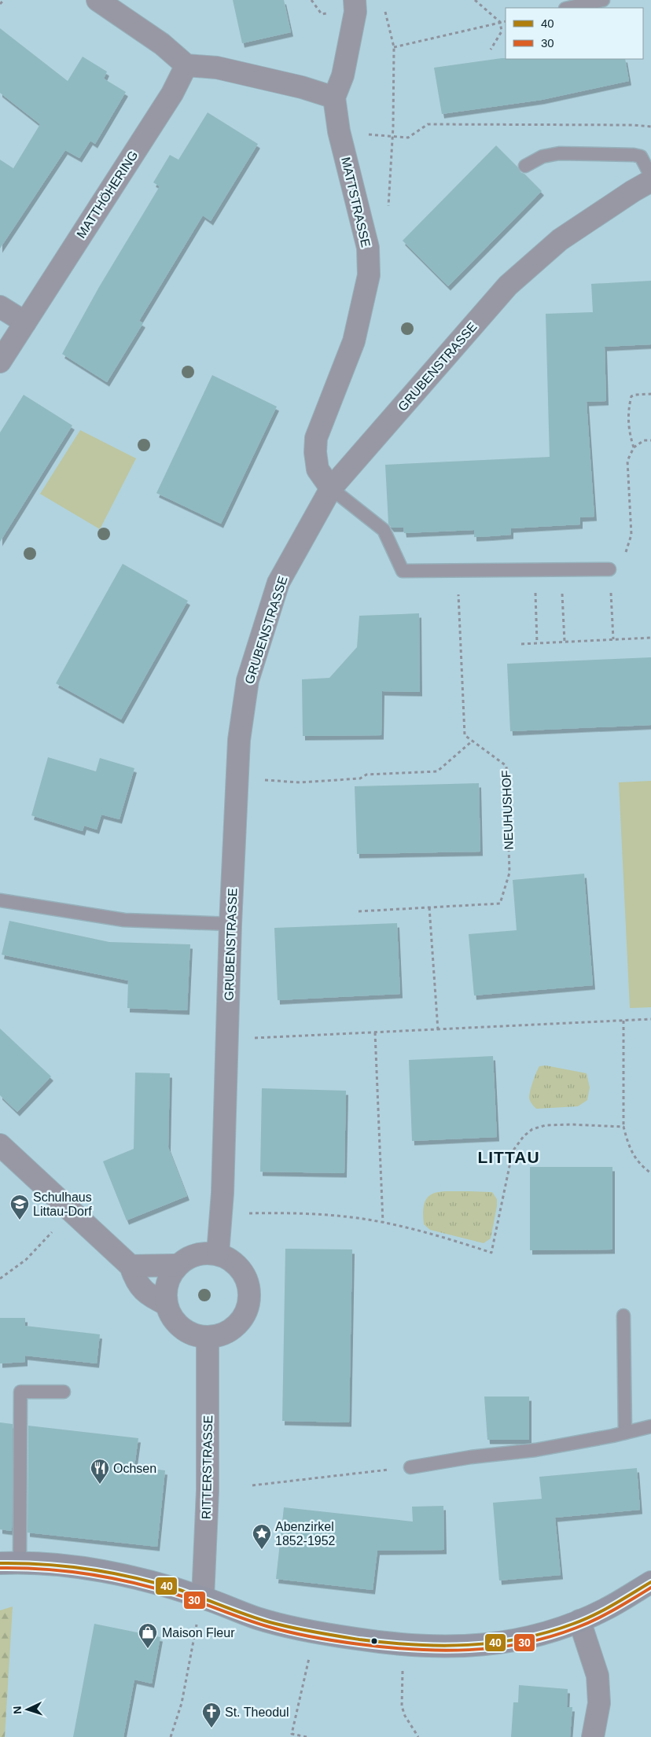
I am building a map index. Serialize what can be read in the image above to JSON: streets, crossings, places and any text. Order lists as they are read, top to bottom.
{
  "streets": {
    "street": [
      "MATTHÖHERING",
      "MATTSTRASSE",
      "GRUBENSTRASSE",
      "RITTERSTRASSE"
    ],
    "path": ["NEUHUSHOF"]
  },
  "crossings": [
    ["MATTSTRASSE", "GRUBENSTRASSE"],
    ["GRUBENSTRASSE", "RITTERSTRASSE"]
  ],
  "districts": ["LITTAU"],
  "places": {
    "school or university": ["Schulhaus Littau-Dorf"],
    "restaurant": ["Ochsen"],
    "place": ["Abenzirkel 1852-1952"],
    "shop": ["Maison Fleur"],
    "church": ["St. Theodul"]
  },
  "lines": ["transit line 40", "transit line 30"],
  "legend": ["40", "30"],
  "north": "left"
}
